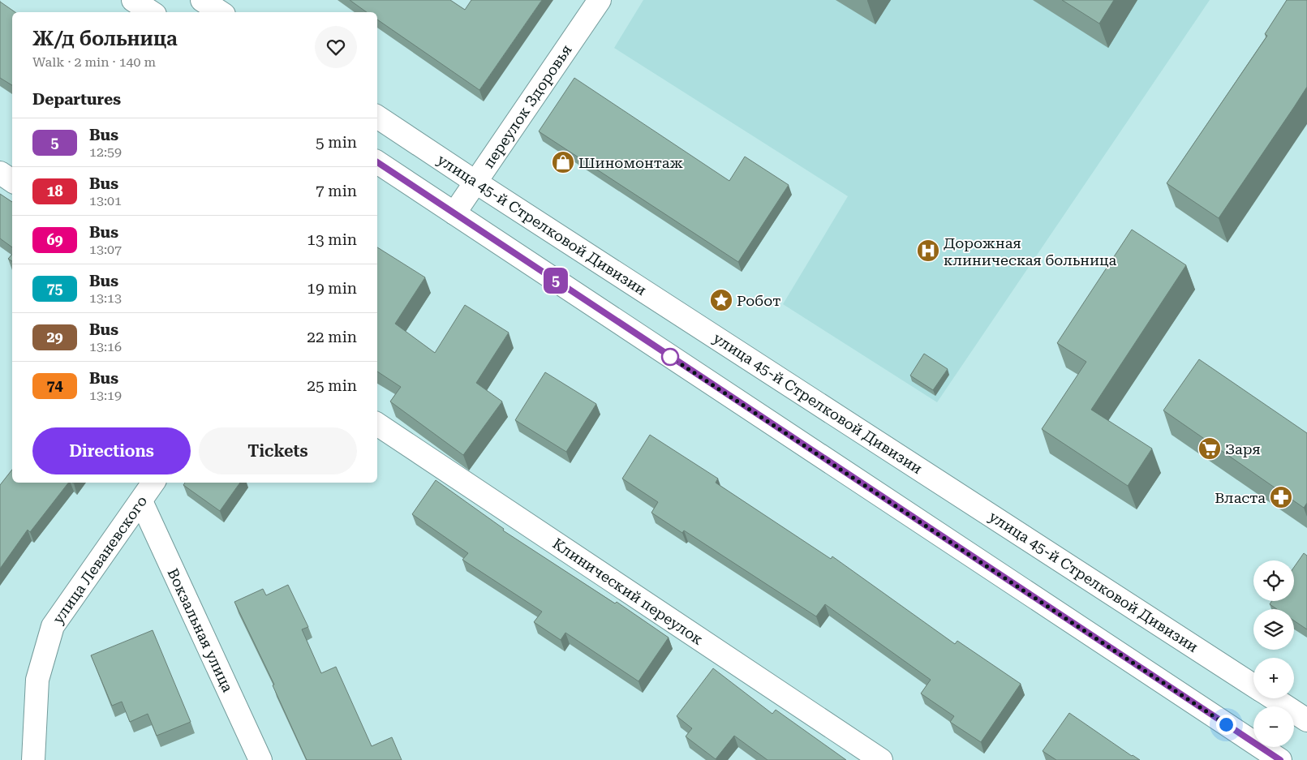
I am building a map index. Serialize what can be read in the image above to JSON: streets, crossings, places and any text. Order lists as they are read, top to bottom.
{
  "streets": {
    "main road": [
      "переулок Здоровья",
      "улица 45-й Стрелковой Дивизии",
      "улица Леваневского",
      "Клинический переулок",
      "Вокзальная улица"
    ]
  },
  "crossings": [
    ["переулок Здоровья", "улица 45-й Стрелковой Дивизии"],
    ["улица Леваневского", "Вокзальная улица"]
  ],
  "places": {
    "shop": ["Шиномонтаж"],
    "hospital": ["Дорожная клиническая больница"],
    "place": ["Робот"],
    "supermarket": ["Заря"],
    "pharmacy": ["Власта"]
  },
  "lines": ["bus line 5"],
  "page": {
    "on_map": "5",
    "heading": [
      ["Ж/д больница", "Walk · 2 min · 140 m"],
      "Departures"
    ],
    "list": [
      {
        "mark": "5",
        "name": "Bus",
        "note": "12:59",
        "value": "5 min"
      },
      {
        "mark": "18",
        "name": "Bus",
        "note": "13:01",
        "value": "7 min"
      },
      {
        "mark": "69",
        "name": "Bus",
        "note": "13:07",
        "value": "13 min"
      },
      {
        "mark": "75",
        "name": "Bus",
        "note": "13:13",
        "value": "19 min"
      },
      {
        "mark": "29",
        "name": "Bus",
        "note": "13:16",
        "value": "22 min"
      },
      {
        "mark": "74",
        "name": "Bus",
        "note": "13:19",
        "value": "25 min"
      }
    ],
    "buttons": ["Directions", "Tickets"],
    "map_buttons": ["+", "−"]
  }
}
